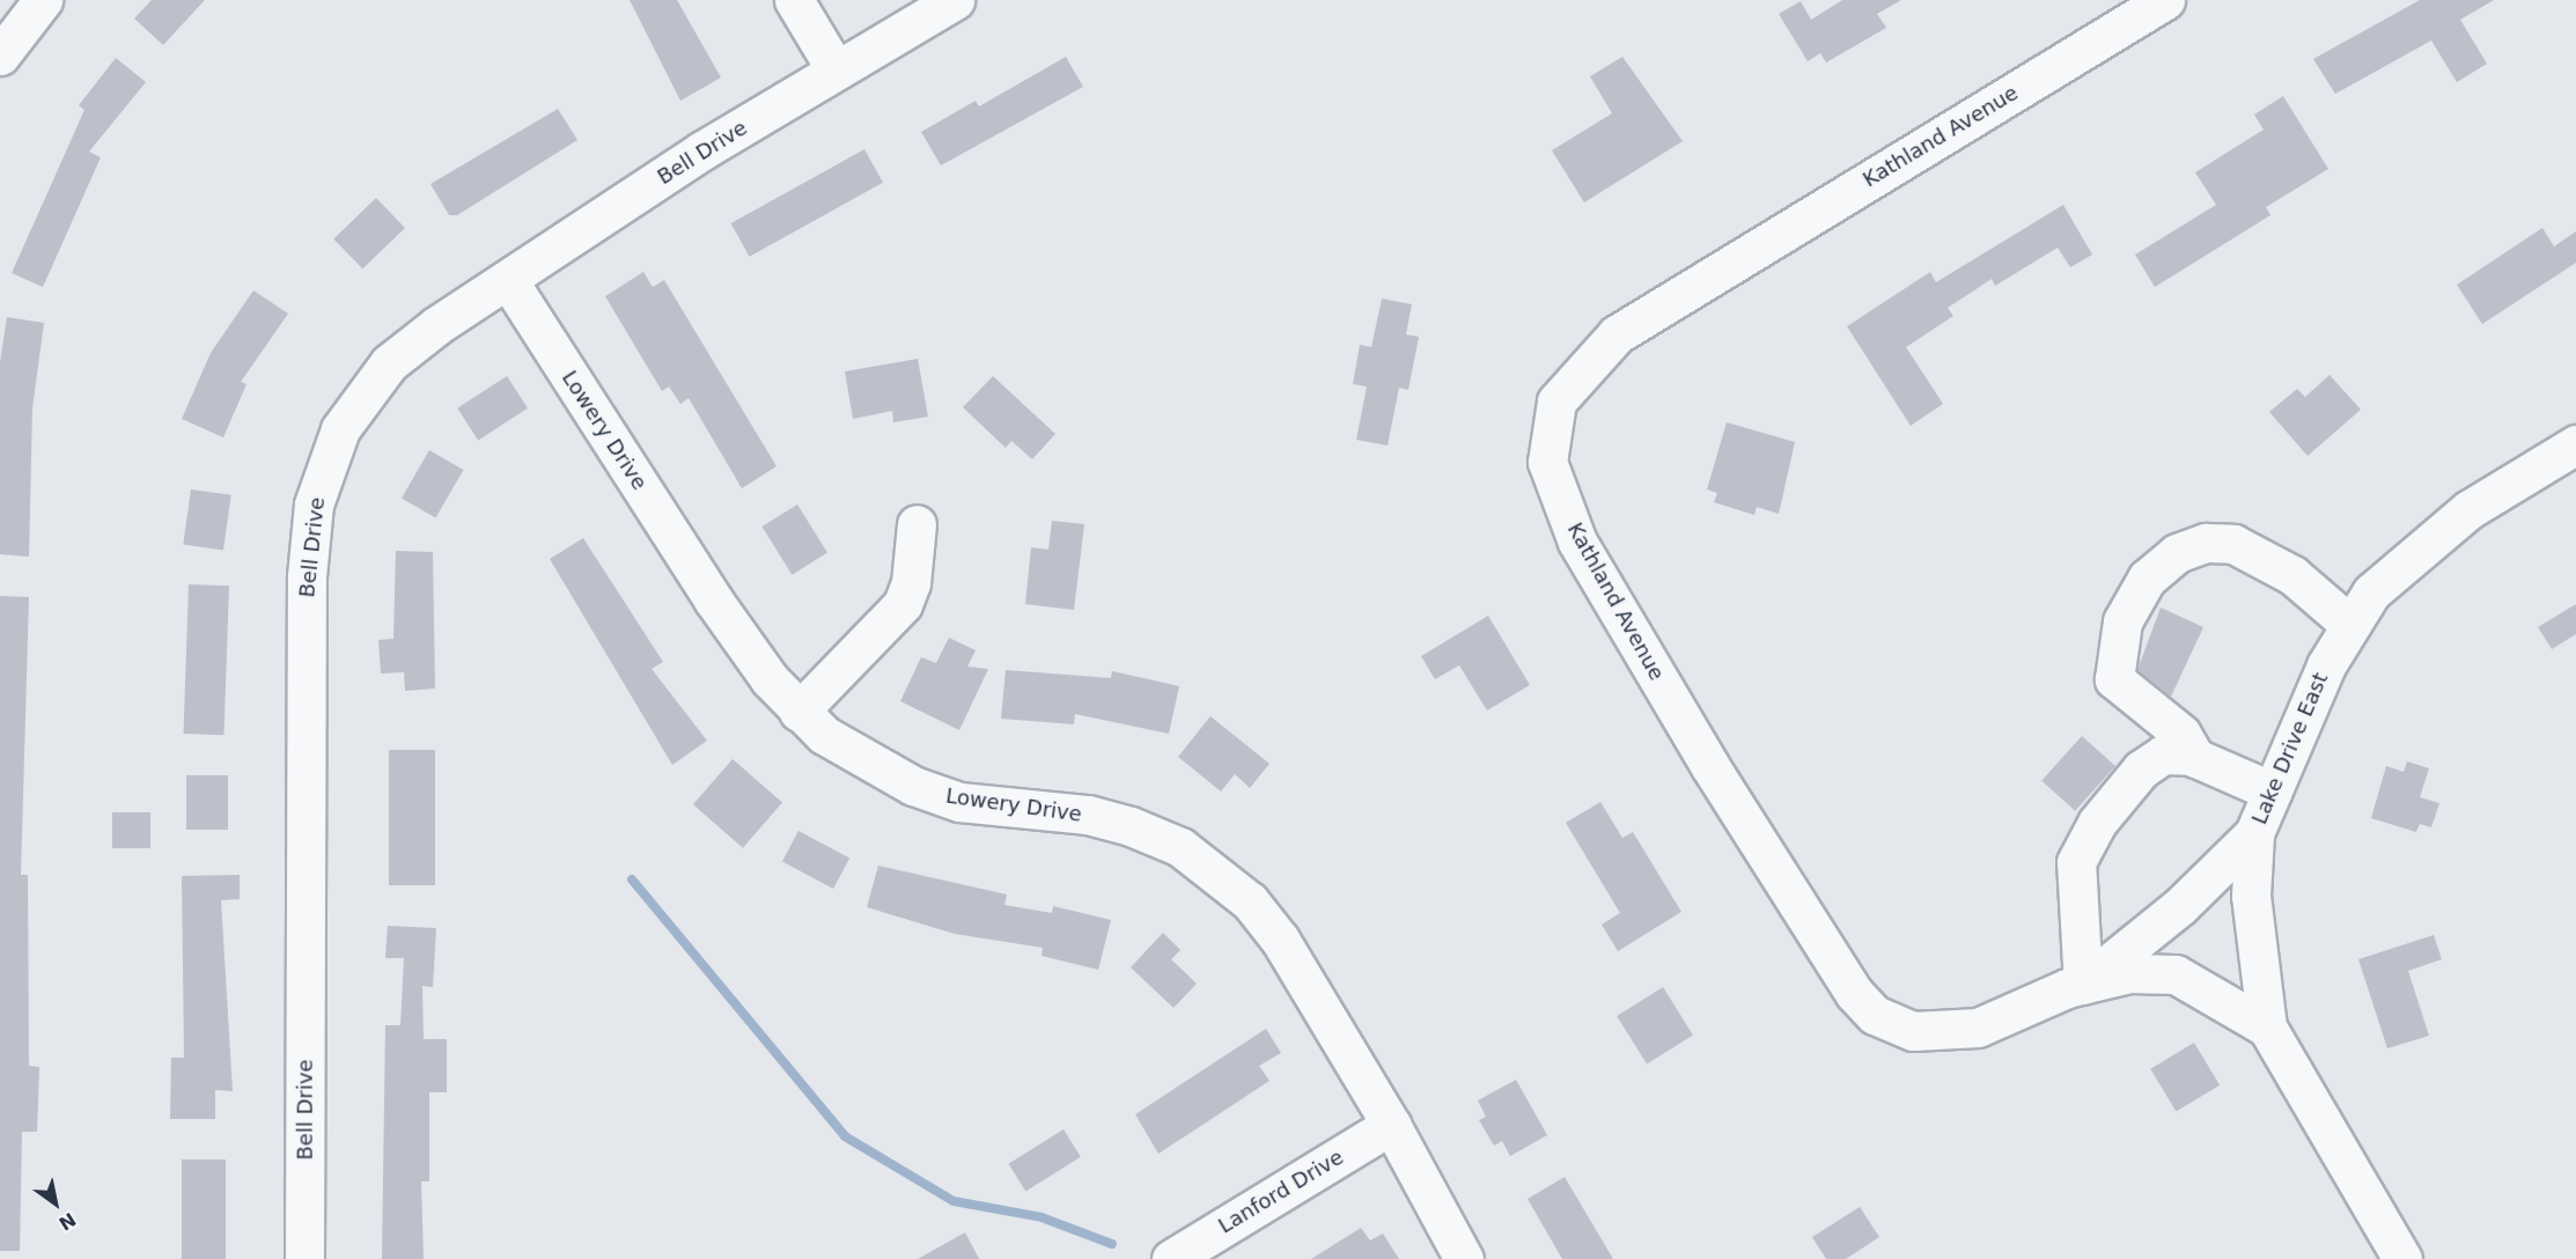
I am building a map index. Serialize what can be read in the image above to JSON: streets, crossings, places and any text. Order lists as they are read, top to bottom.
{
  "streets": {
    "street": [
      "Kathland Avenue",
      "Bell Drive",
      "Lowery Drive",
      "Lake Drive East",
      "Lanford Drive"
    ]
  },
  "crossings": [
    ["Kathland Avenue", "Lake Drive East"],
    ["Bell Drive", "Lowery Drive"],
    ["Lowery Drive", "Lanford Drive"]
  ],
  "north": "bottom right"
}
